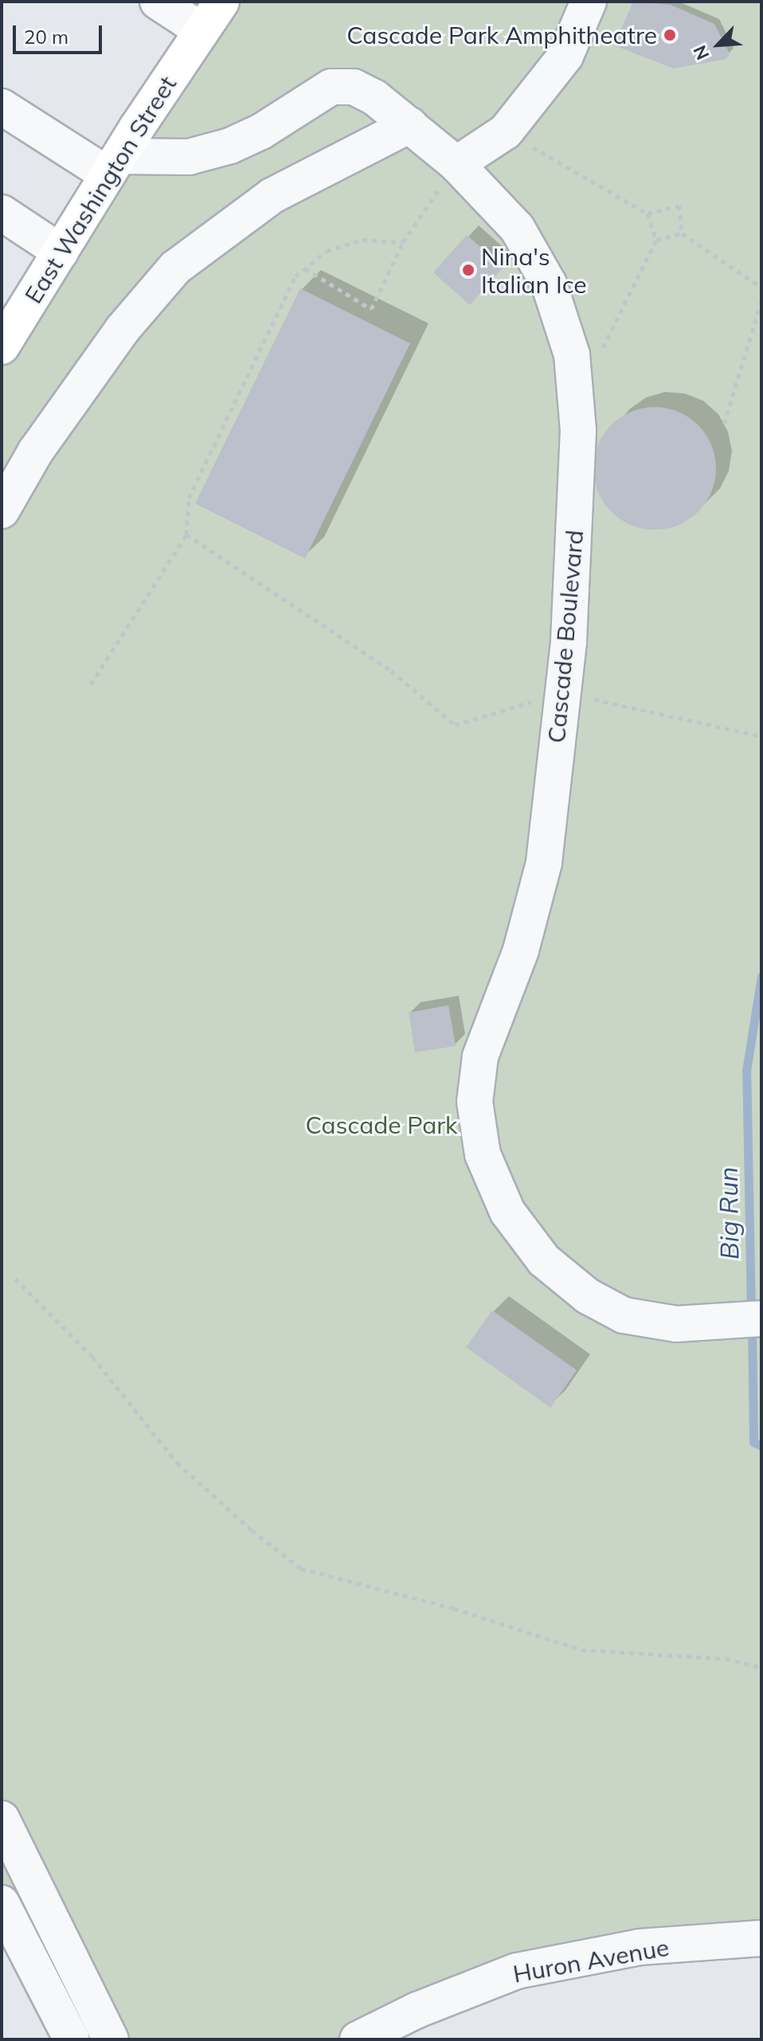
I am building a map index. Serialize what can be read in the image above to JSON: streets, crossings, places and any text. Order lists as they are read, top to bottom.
{
  "streets": {
    "main road": ["East Washington Street"],
    "street": ["Cascade Boulevard", "Huron Avenue"]
  },
  "crossings": [
    ["East Washington Street", "Cascade Boulevard"]
  ],
  "water": ["Big Run"],
  "parks": ["Cascade Park"],
  "places": ["Cascade Park Amphitheatre", "Nina's Italian Ice"],
  "scale_bar": "20 m",
  "north": "bottom left"
}
